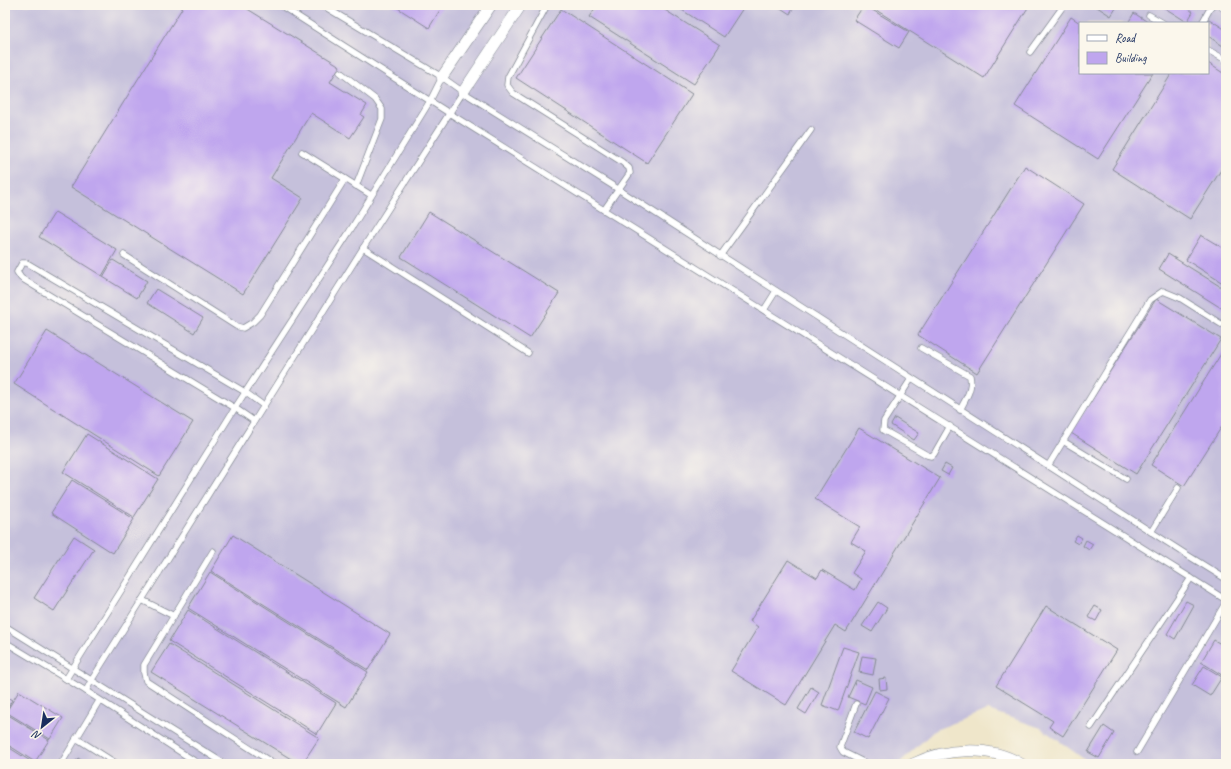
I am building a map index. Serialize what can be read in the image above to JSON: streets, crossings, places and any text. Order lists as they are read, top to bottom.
{
  "legend": ["Road", "Building"],
  "north": "bottom left"
}
